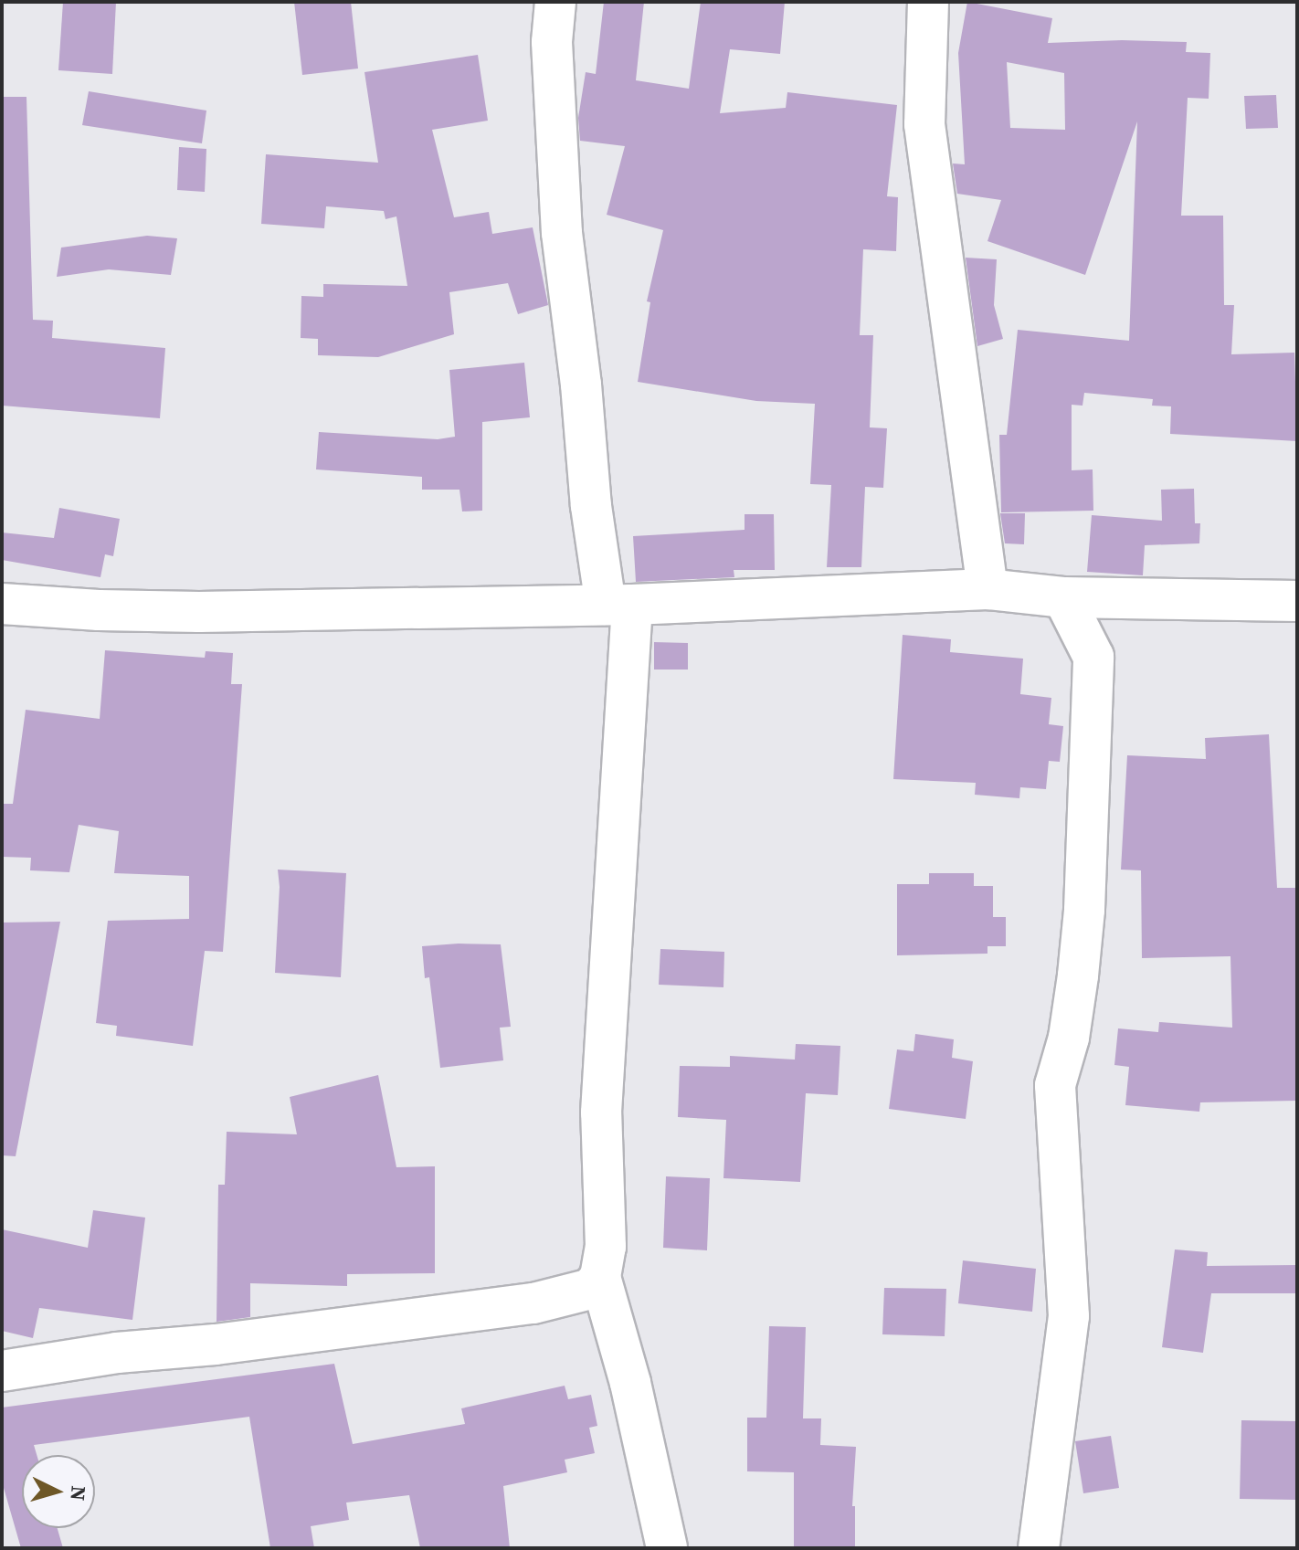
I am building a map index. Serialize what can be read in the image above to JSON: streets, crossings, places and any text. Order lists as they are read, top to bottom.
{
  "north": "right"
}
